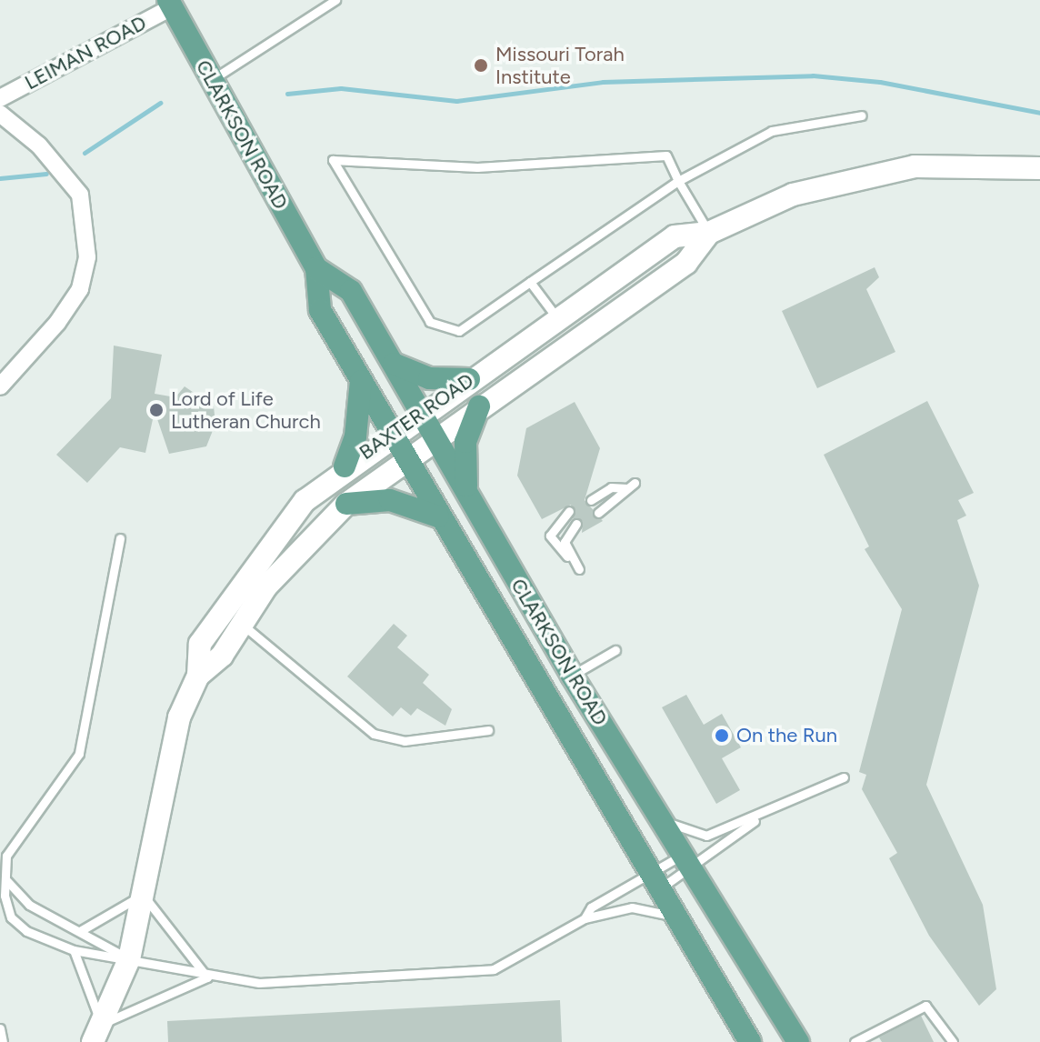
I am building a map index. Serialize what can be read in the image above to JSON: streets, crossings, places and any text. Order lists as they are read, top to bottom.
{
  "streets": {
    "main road": ["CLARKSON ROAD", "BAXTER ROAD"],
    "street": ["LEIMAN ROAD"]
  },
  "crossings": [
    ["LEIMAN ROAD", "CLARKSON ROAD"],
    ["CLARKSON ROAD", "BAXTER ROAD"]
  ],
  "places": ["Missouri Torah Institute", "Lord of Life Lutheran Church", "On the Run"]
}
